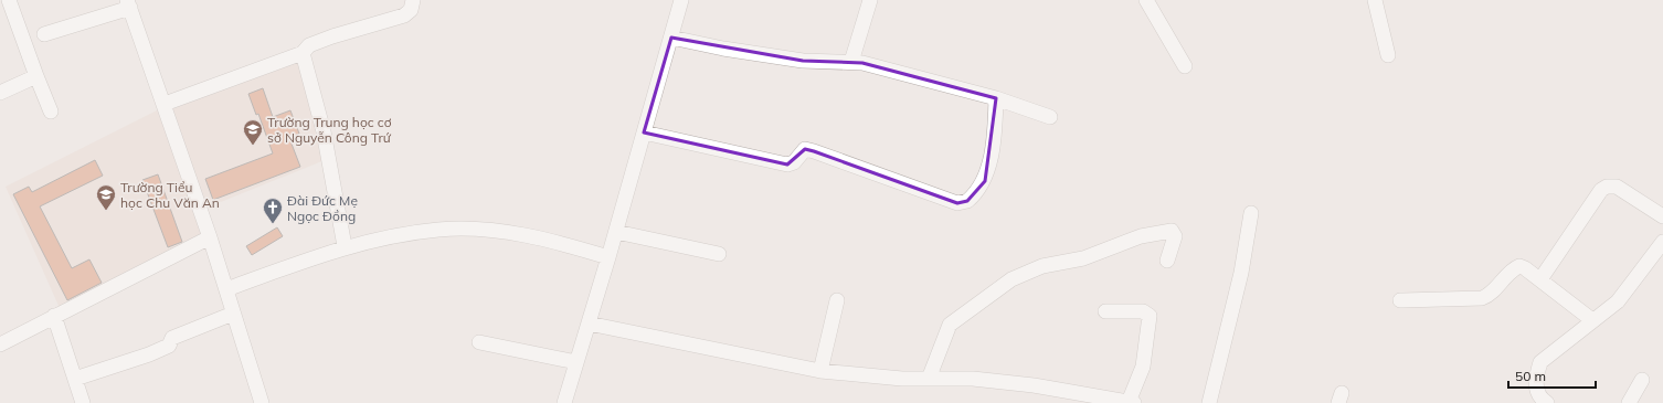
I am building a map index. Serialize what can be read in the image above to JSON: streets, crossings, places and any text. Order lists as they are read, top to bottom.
{
  "places": {
    "school or university": ["Trường Trung học cơ sở Nguyễn Công Trứ", "Trường Tiểu học Chu Văn An"],
    "church": ["Đài Đức Mẹ Ngọc Đồng"]
  },
  "scale_bar": "50 m"
}
